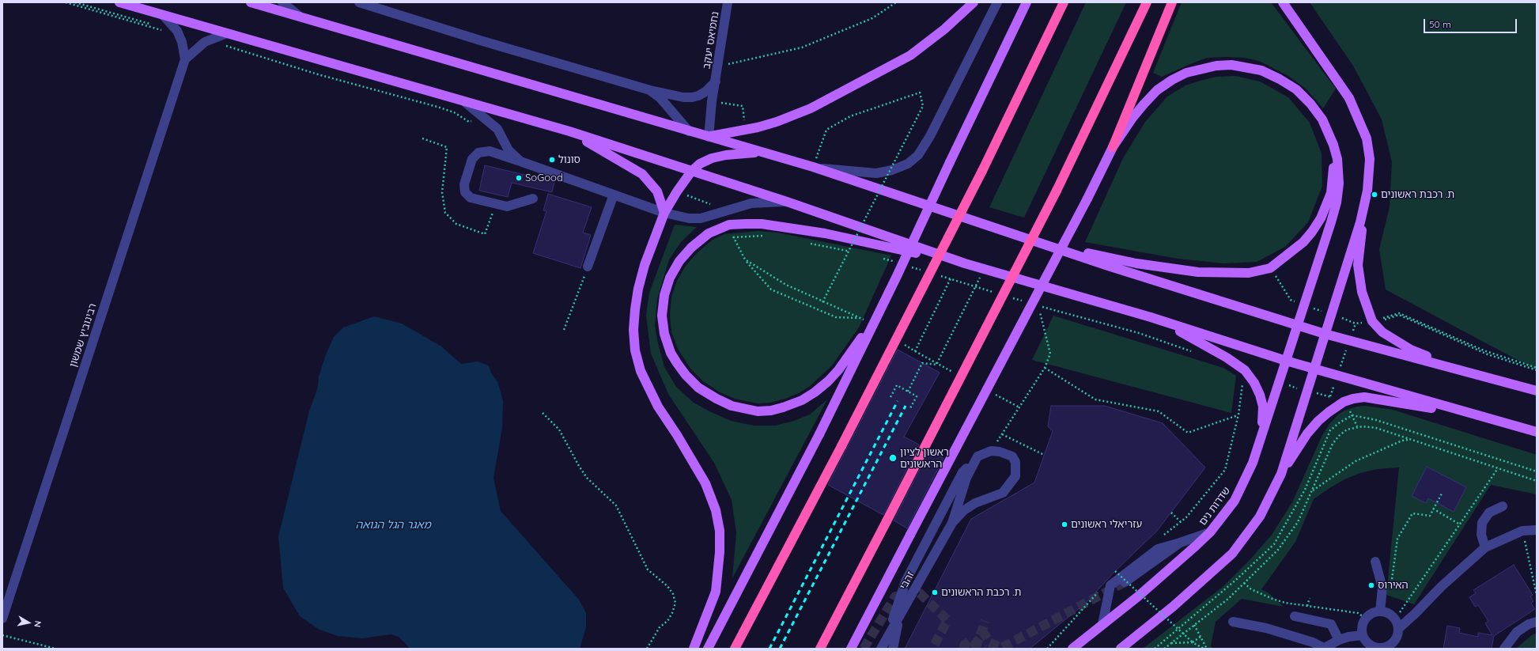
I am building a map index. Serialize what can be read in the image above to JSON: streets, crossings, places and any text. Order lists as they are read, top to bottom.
{
  "streets": {
    "main road": ["שדרות נים"],
    "street": ["נחמיאס יעקב", "רבינוביץ שמשון", "זהבי"]
  },
  "water": ["מאגר הגל הגואה"],
  "places": [
    "סונול",
    "SoGood",
    "ת. רכבת ראשונים",
    "ראשון לציון הראשונים",
    "עזריאלי ראשונים",
    "האירוס",
    "ת. רכבת הראשונים"
  ],
  "scale_bar": "50 m",
  "north": "right"
}
